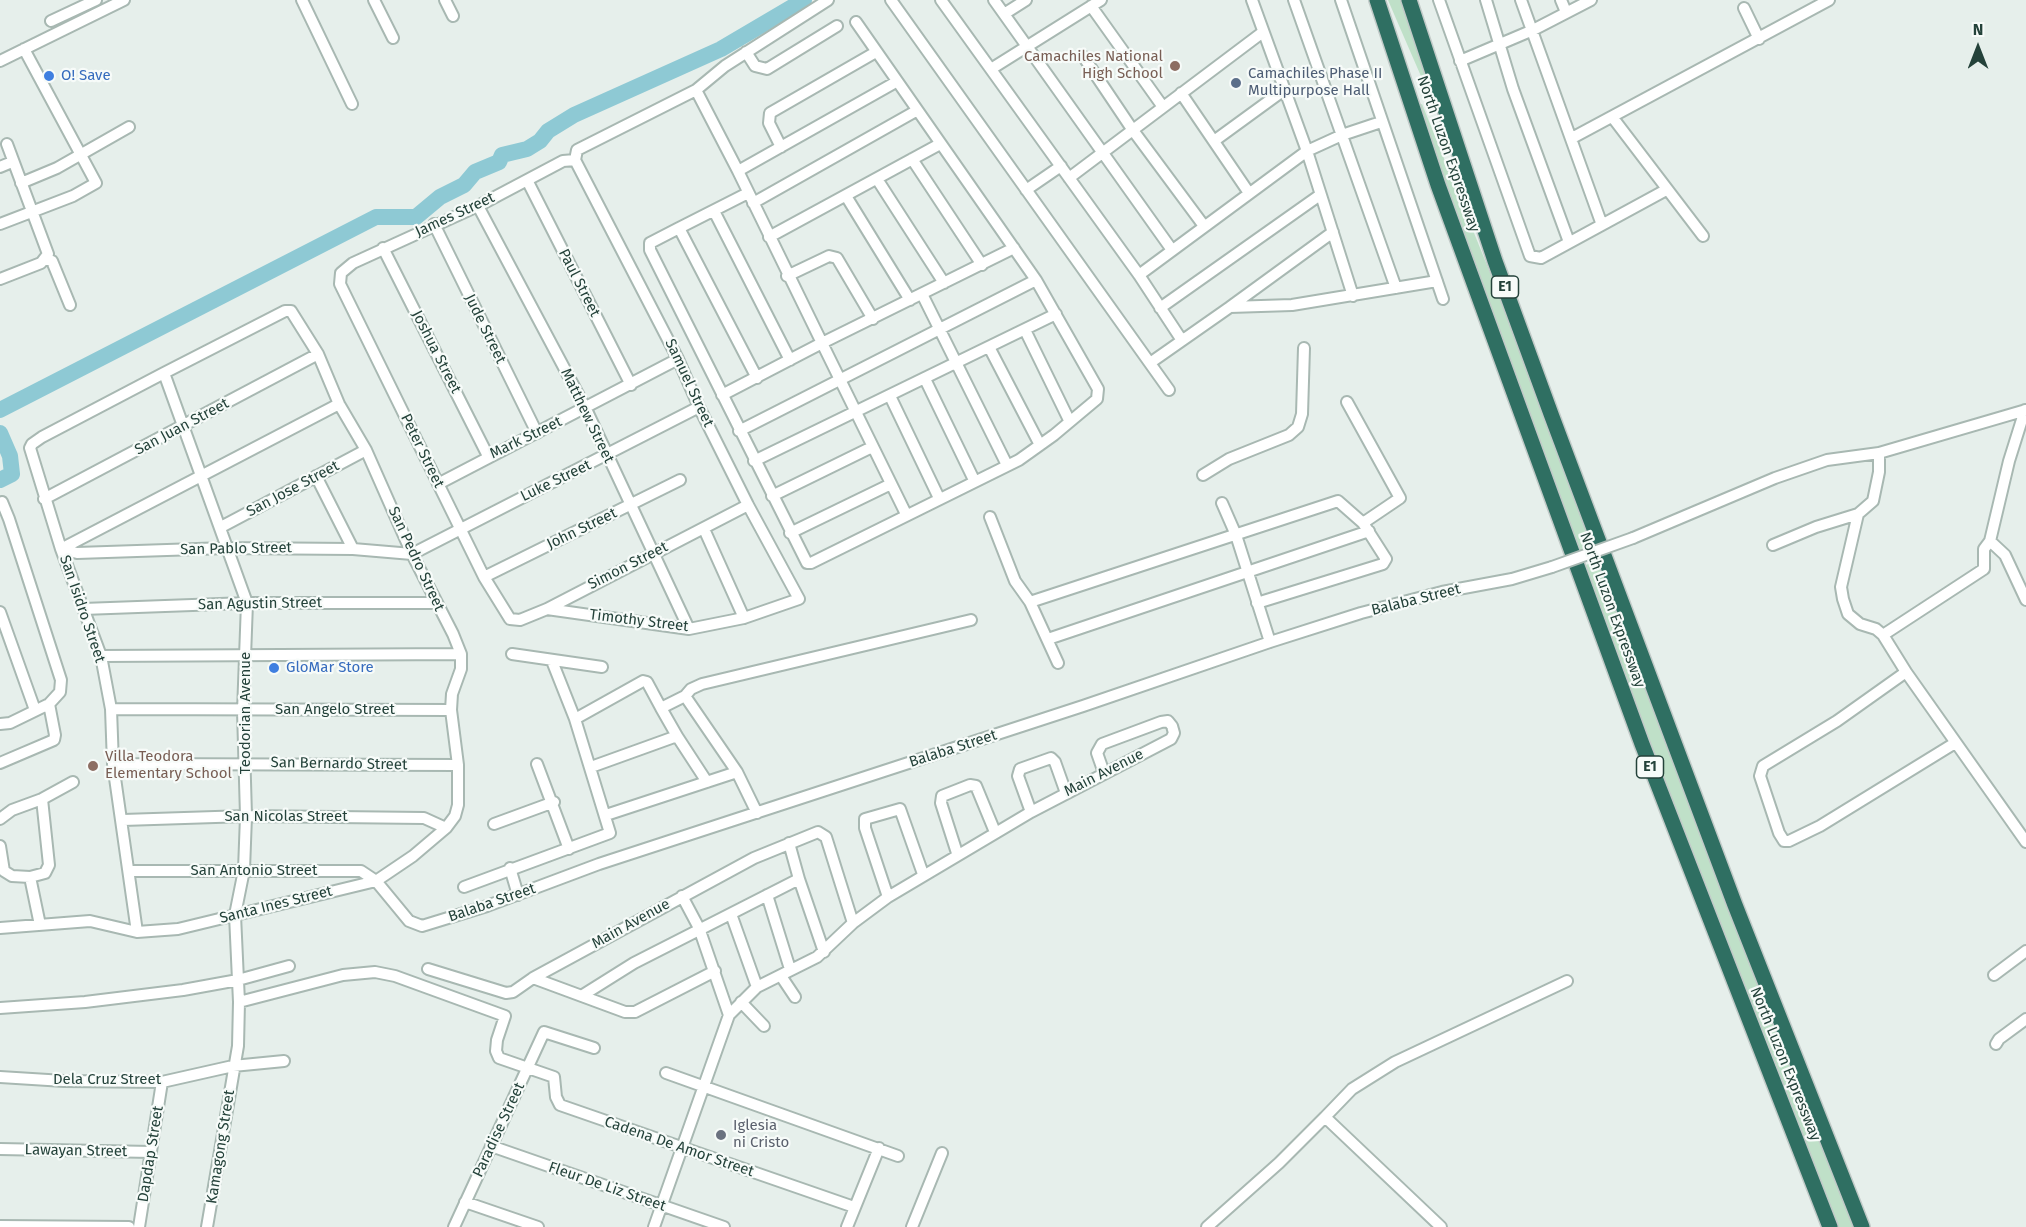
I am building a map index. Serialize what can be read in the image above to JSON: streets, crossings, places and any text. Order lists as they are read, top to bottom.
{
  "streets": {
    "highway": ["North Luzon Expressway", "E1"],
    "street": [
      "James Street",
      "Paul Street",
      "Jude Street",
      "Joshua Street",
      "Samuel Street",
      "Matthew Street",
      "San Juan Street",
      "Mark Street",
      "Peter Street",
      "Luke Street",
      "San Jose Street",
      "John Street",
      "San Pablo Street",
      "San Pedro Street",
      "Simon Street",
      "Balaba Street",
      "San Agustin Street",
      "San Isidro Street",
      "Timothy Street",
      "San Angelo Street",
      "Teodorian Avenue",
      "San Bernardo Street",
      "Main Avenue",
      "San Nicolas Street",
      "San Antonio Street",
      "Santa Ines Street",
      "Dela Cruz Street",
      "Paradise Street",
      "Kamagong Street",
      "Cadena De Amor Street",
      "Lawayan Street",
      "Dapdap Street",
      "Fleur De Liz Street"
    ]
  },
  "crossings": [
    ["James Street", "Paul Street"],
    ["James Street", "Jude Street"],
    ["James Street", "Joshua Street"],
    ["James Street", "Samuel Street"],
    ["James Street", "Matthew Street"],
    ["James Street", "Peter Street"],
    ["Paul Street", "Mark Street"],
    ["Jude Street", "Mark Street"],
    ["Joshua Street", "Mark Street"],
    ["Samuel Street", "Mark Street"],
    ["Samuel Street", "Luke Street"],
    ["Samuel Street", "Simon Street"],
    ["Samuel Street", "Timothy Street"],
    ["Matthew Street", "Mark Street"],
    ["Matthew Street", "Luke Street"],
    ["Matthew Street", "John Street"],
    ["Matthew Street", "Simon Street"],
    ["Matthew Street", "Timothy Street"],
    ["San Juan Street", "San Pedro Street"],
    ["San Juan Street", "San Isidro Street"],
    ["San Juan Street", "Teodorian Avenue"],
    ["Mark Street", "Peter Street"],
    ["Peter Street", "Luke Street"],
    ["Peter Street", "John Street"],
    ["Peter Street", "Simon Street"],
    ["Luke Street", "San Pablo Street"],
    ["Luke Street", "San Pedro Street"],
    ["San Jose Street", "San Pedro Street"],
    ["San Jose Street", "Teodorian Avenue"],
    ["San Pablo Street", "San Pedro Street"],
    ["San Pablo Street", "San Isidro Street"],
    ["San Pablo Street", "Teodorian Avenue"],
    ["San Pedro Street", "San Agustin Street"],
    ["San Pedro Street", "San Isidro Street"],
    ["San Pedro Street", "Teodorian Avenue"],
    ["Simon Street", "Timothy Street"],
    ["Balaba Street", "San Antonio Street"],
    ["Balaba Street", "Santa Ines Street"],
    ["San Agustin Street", "San Isidro Street"],
    ["San Agustin Street", "Teodorian Avenue"],
    ["San Isidro Street", "San Angelo Street"],
    ["San Isidro Street", "Teodorian Avenue"],
    ["San Isidro Street", "San Bernardo Street"],
    ["San Isidro Street", "San Nicolas Street"],
    ["San Isidro Street", "San Antonio Street"],
    ["San Isidro Street", "Santa Ines Street"],
    ["San Angelo Street", "Teodorian Avenue"],
    ["Teodorian Avenue", "San Bernardo Street"],
    ["Teodorian Avenue", "San Nicolas Street"],
    ["Teodorian Avenue", "San Antonio Street"],
    ["Teodorian Avenue", "Santa Ines Street"],
    ["Teodorian Avenue", "Dela Cruz Street"],
    ["Teodorian Avenue", "Kamagong Street"],
    ["Main Avenue", "Cadena De Amor Street"],
    ["Main Avenue", "Fleur De Liz Street"],
    ["San Nicolas Street", "Santa Ines Street"],
    ["San Antonio Street", "Santa Ines Street"],
    ["Dela Cruz Street", "Kamagong Street"],
    ["Dela Cruz Street", "Dapdap Street"],
    ["Paradise Street", "Cadena De Amor Street"],
    ["Paradise Street", "Fleur De Liz Street"],
    ["Lawayan Street", "Dapdap Street"]
  ],
  "places": [
    "Camachiles National High School",
    "O! Save",
    "Camachiles Phase II Multipurpose Hall",
    "GloMar Store",
    "Villa Teodora Elementary School",
    "Iglesia ni Cristo"
  ],
  "north": "top"
}
